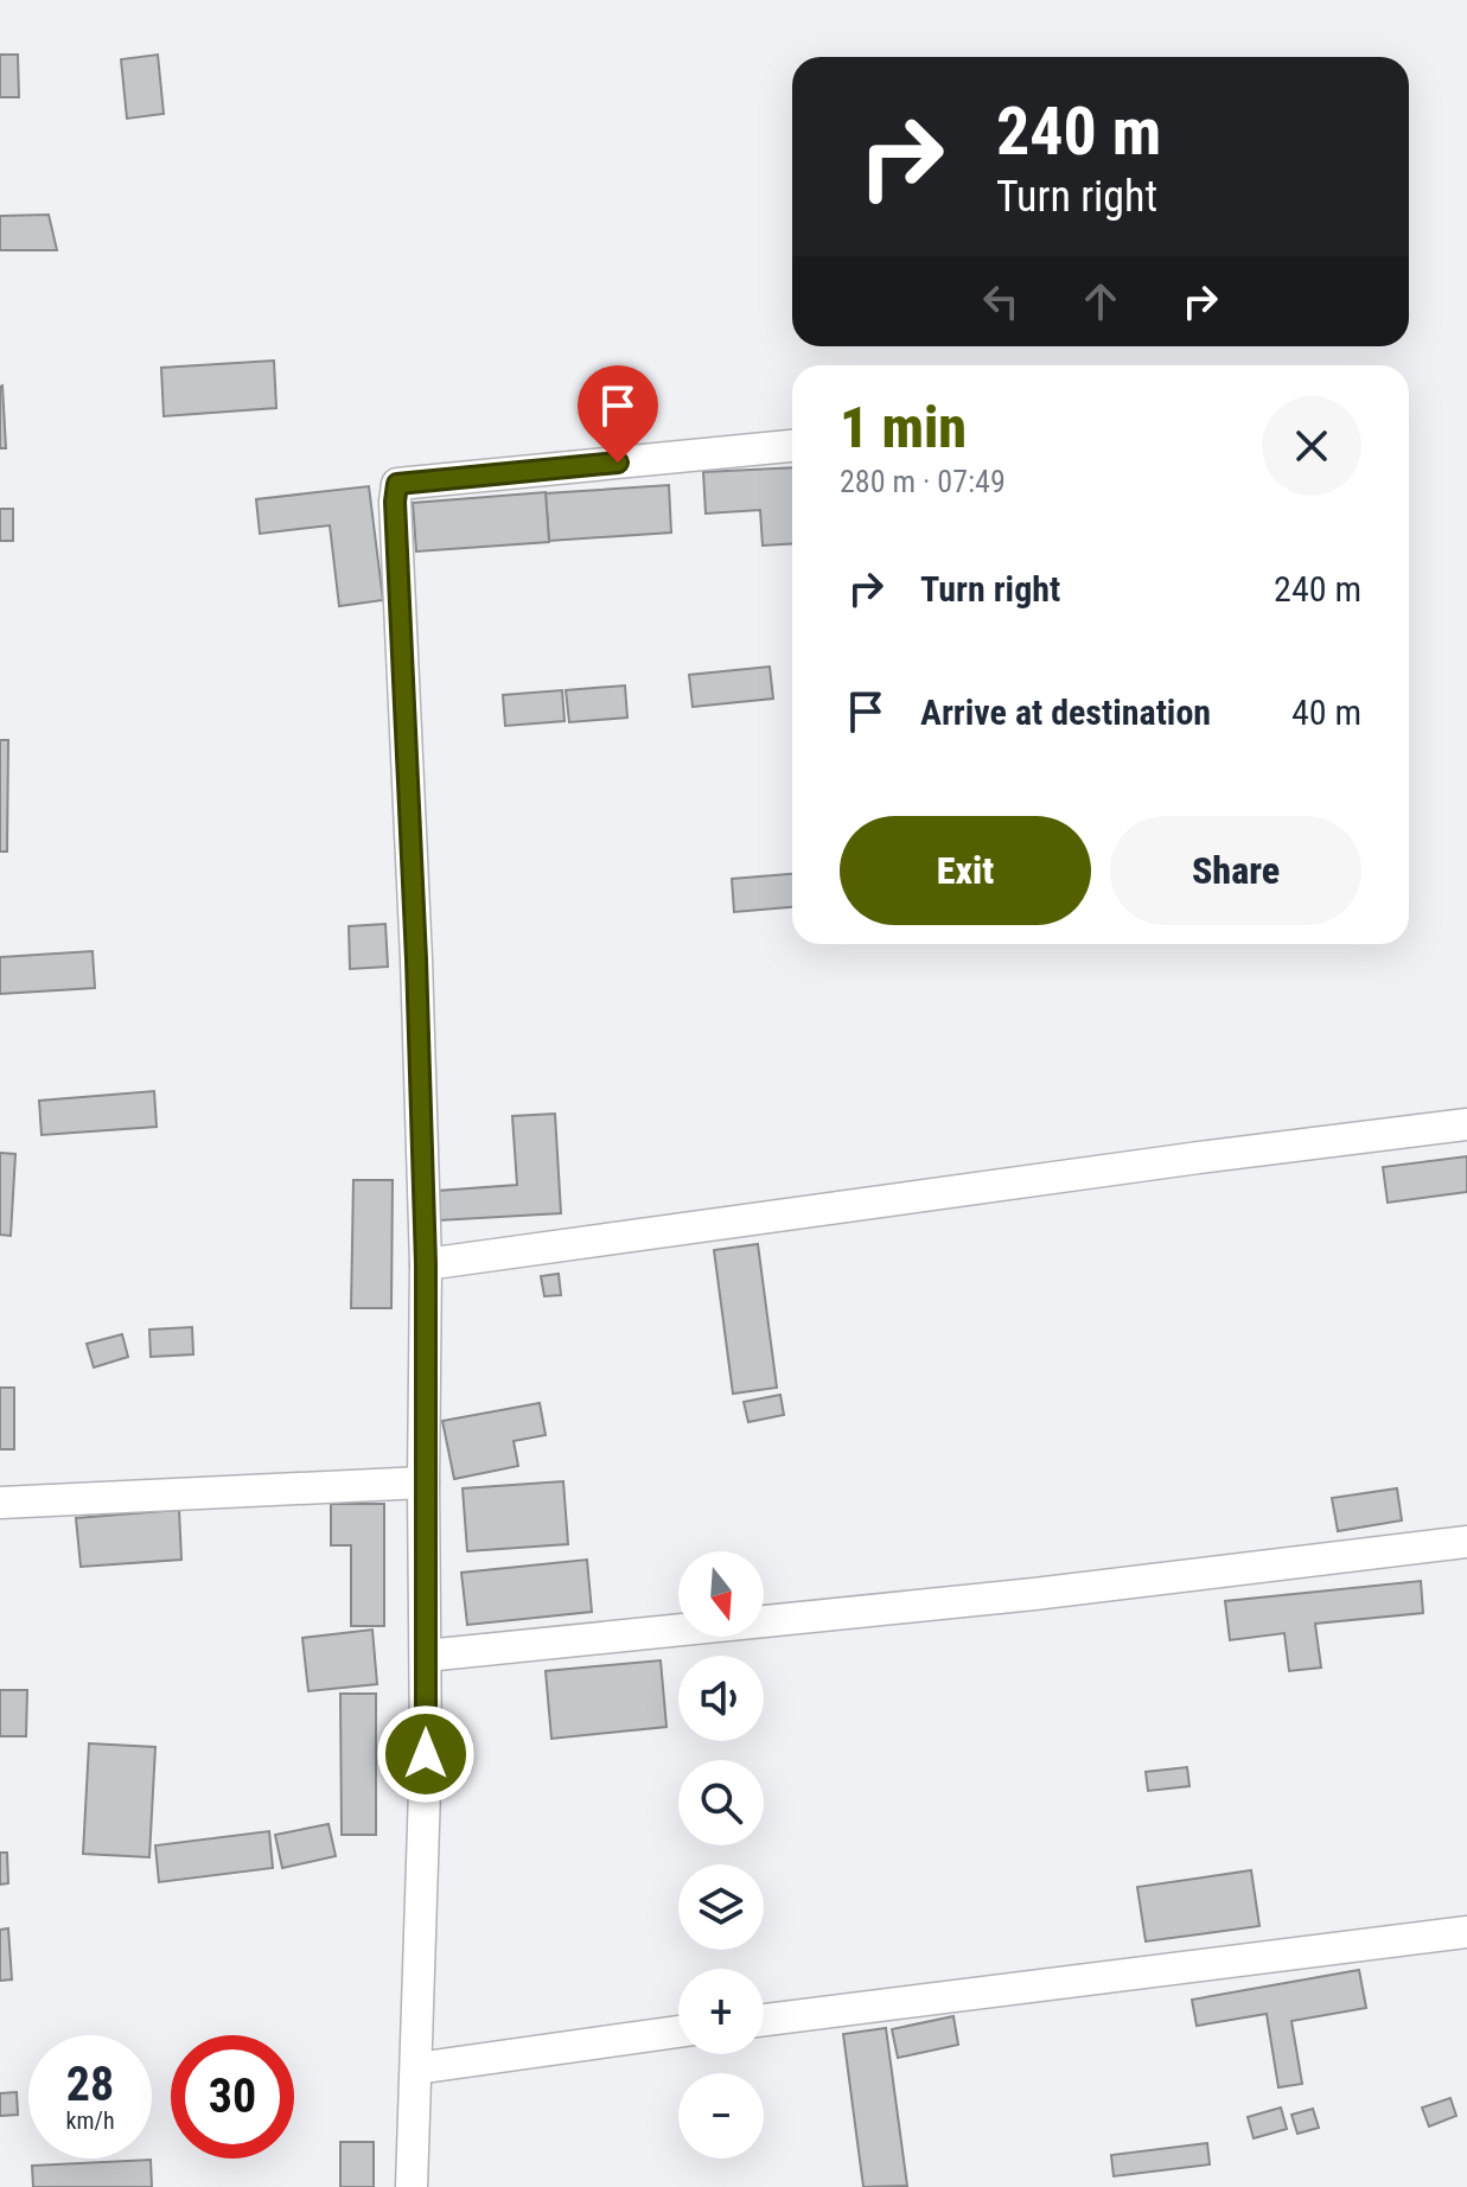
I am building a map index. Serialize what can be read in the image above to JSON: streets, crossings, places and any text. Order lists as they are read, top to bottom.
{
  "north": "bottom",
  "page": {
    "turn": ["240 m", "Turn right"],
    "heading": ["1 min", "280 m · 07:49"],
    "list": [
      {
        "name": "Turn right",
        "value": "240 m"
      },
      {
        "name": "Arrive at destination",
        "value": "40 m"
      }
    ],
    "buttons": ["Exit", "Share"],
    "map_buttons": ["+", "−"],
    "speed": "28 km/h",
    "limit": "30"
  }
}
